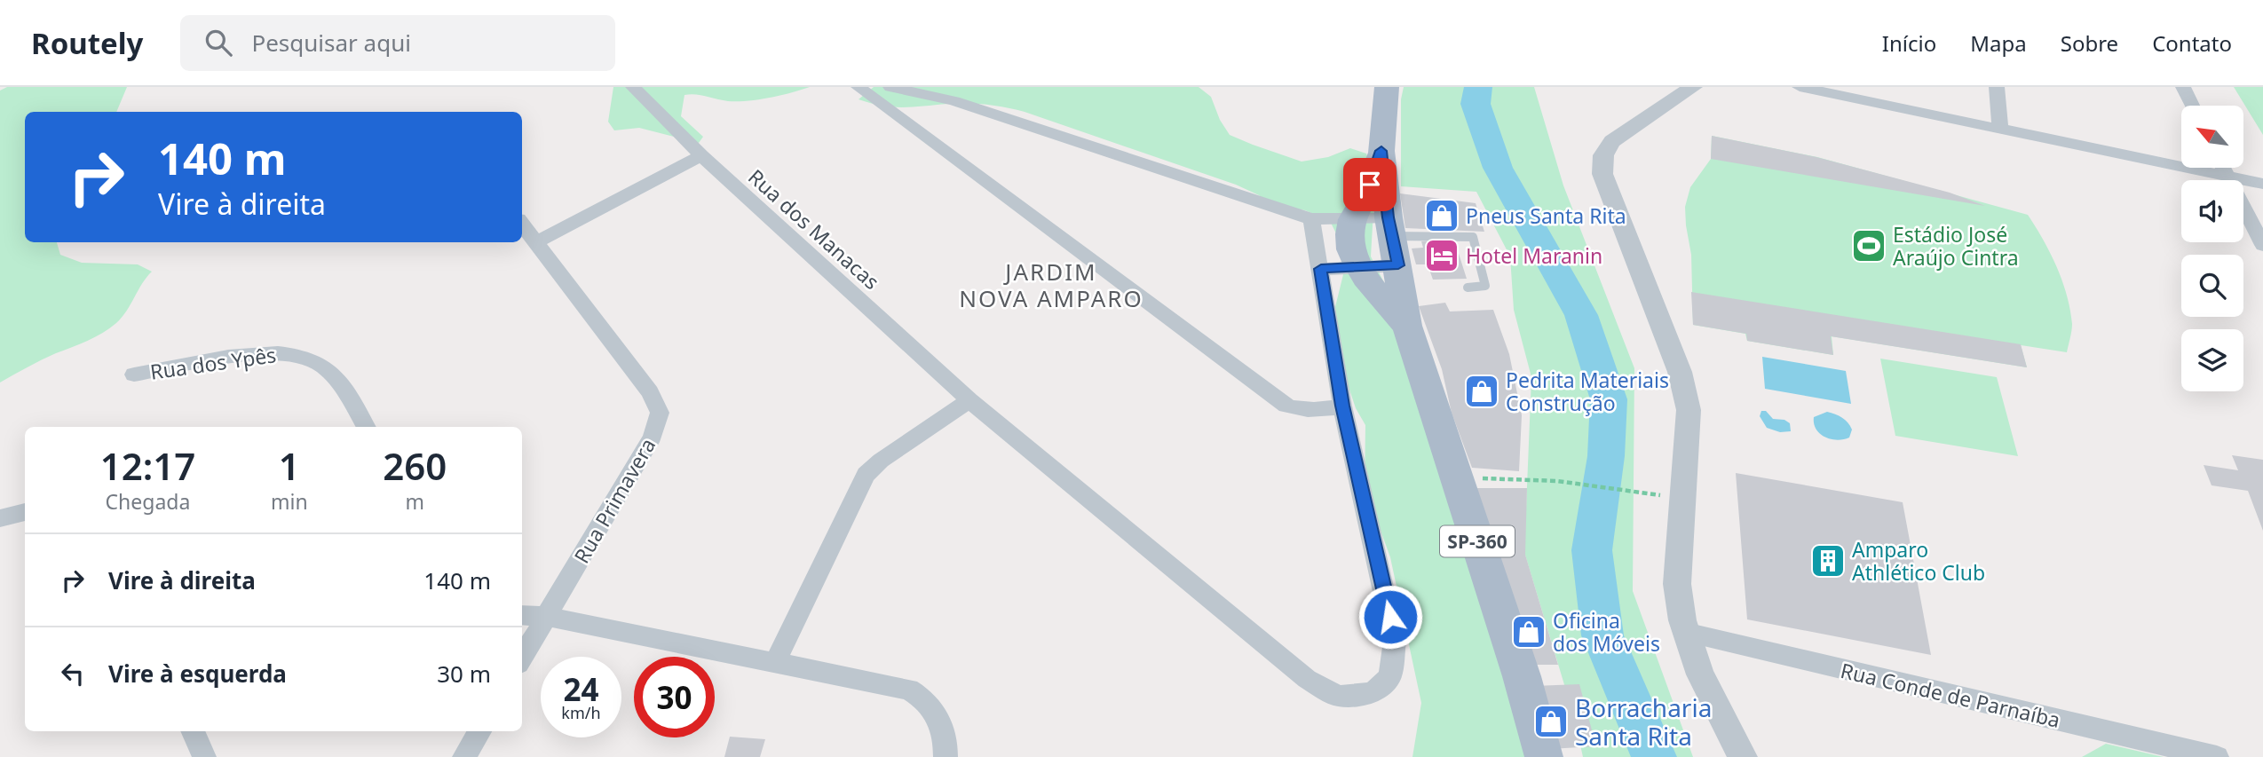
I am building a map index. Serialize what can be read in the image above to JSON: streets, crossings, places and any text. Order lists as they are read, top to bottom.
{
  "streets": {
    "main road": ["SP-360"],
    "street": [
      "Rua dos Manacas",
      "Rua dos Ypês",
      "Rua Primavera",
      "Rua Conde de Parnaíba"
    ]
  },
  "districts": ["JARDIM NOVA AMPARO"],
  "places": {
    "shop": [
      "Pneus Santa Rita",
      "Pedrita Materiais Construção",
      "Oficina dos Móveis",
      "Borracharia Santa Rita"
    ],
    "sports": ["Estádio José Araújo Cintra"],
    "hotel": ["Hotel Maranin"],
    "building": ["Amparo Athlético Club"]
  },
  "north": "top left",
  "page": {
    "header": "Routely",
    "search": "Pesquisar aqui",
    "nav": [
      "Início",
      "Mapa",
      "Sobre",
      "Contato"
    ],
    "turn": ["140 m", "Vire à direita"],
    "eta": [
      "12:17",
      "Chegada",
      "1",
      "min",
      "260",
      "m"
    ],
    "list": [
      {
        "name": "Vire à direita",
        "value": "140 m"
      },
      {
        "name": "Vire à esquerda",
        "value": "30 m"
      }
    ],
    "speed": "24 km/h",
    "limit": "30"
  }
}
